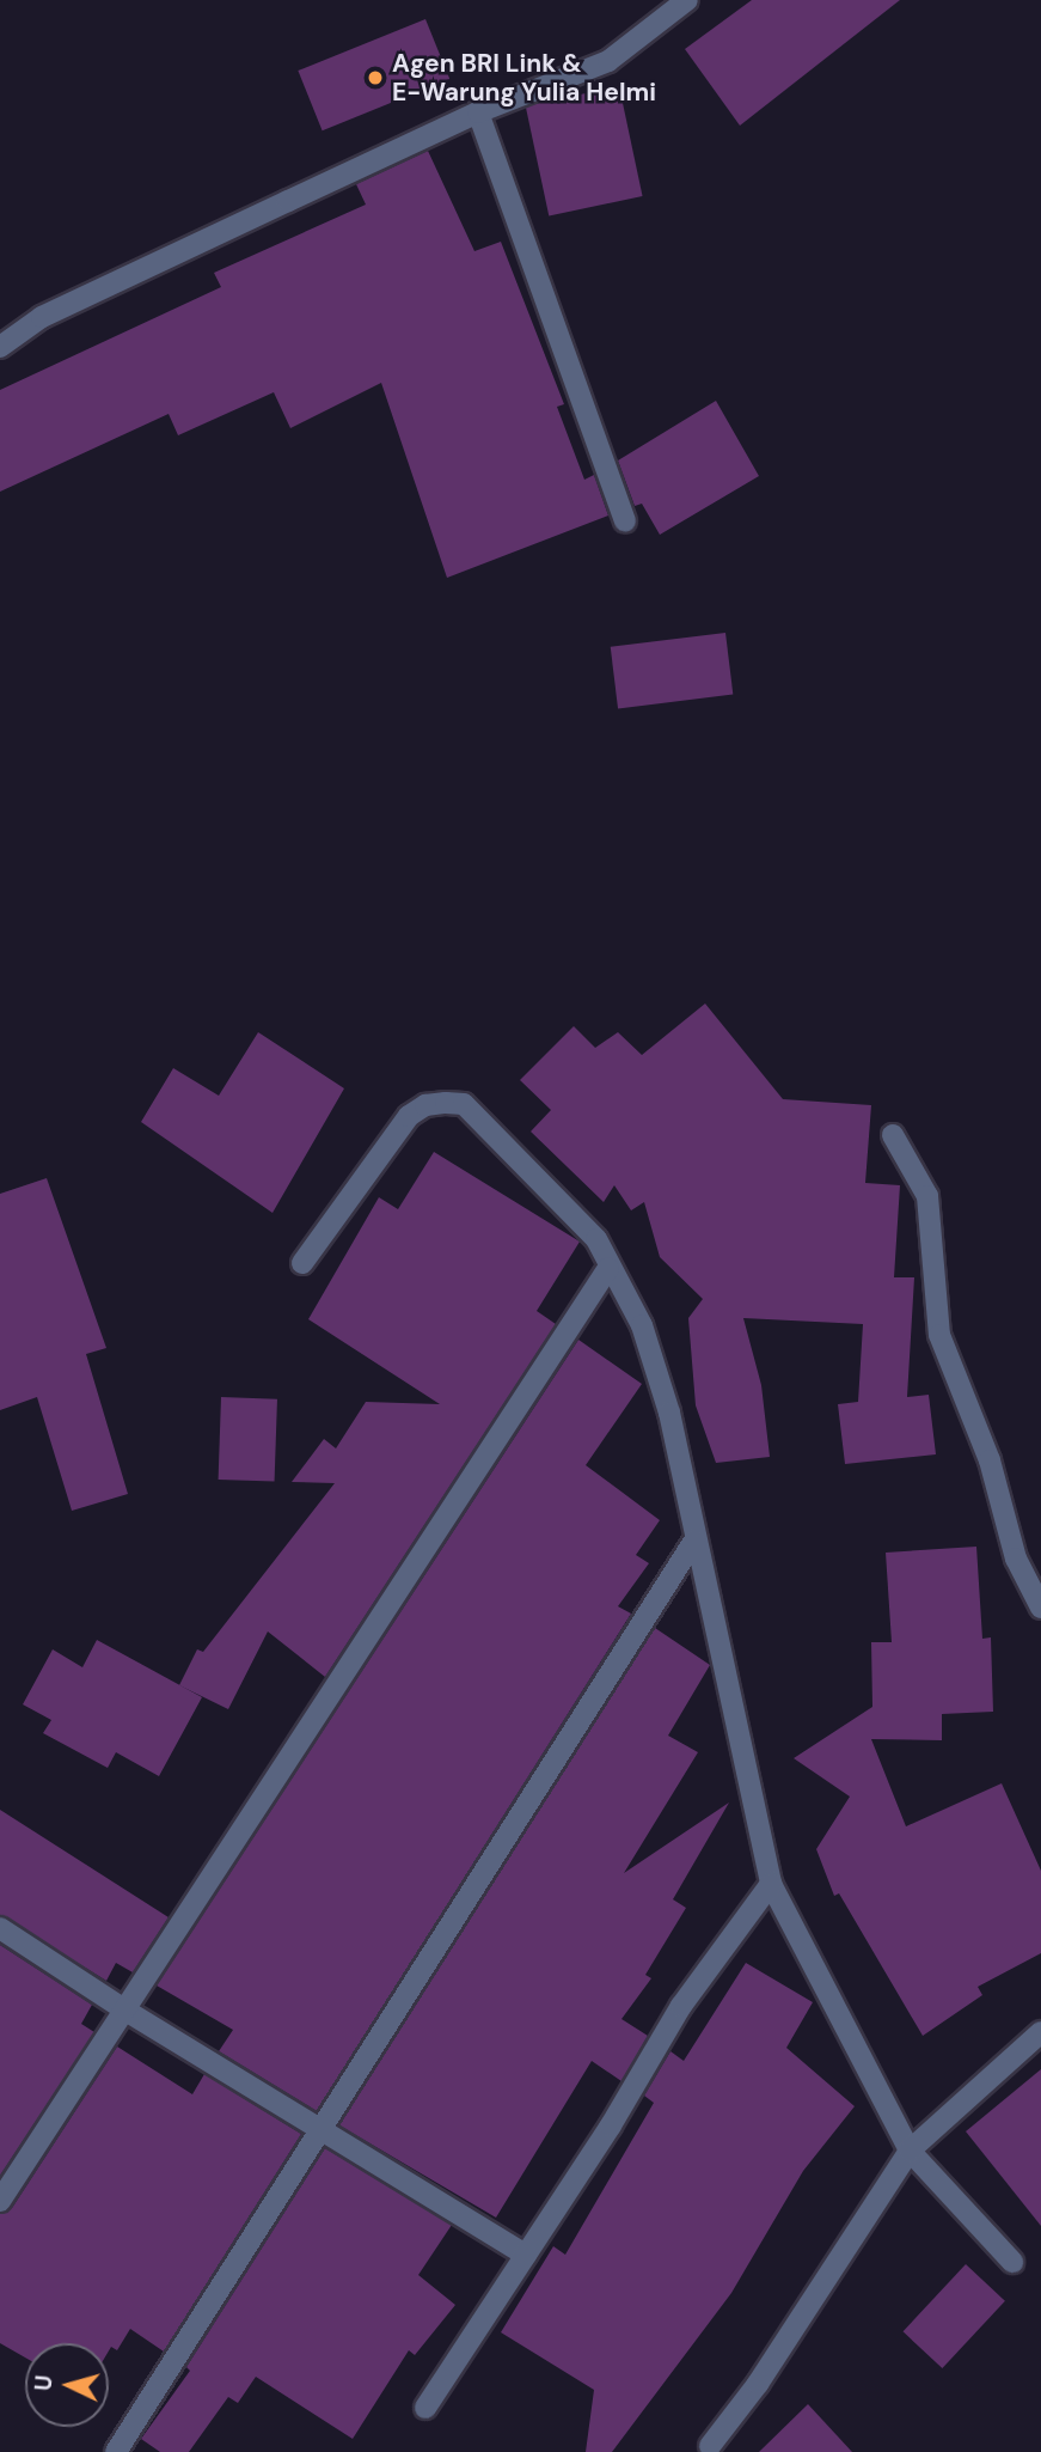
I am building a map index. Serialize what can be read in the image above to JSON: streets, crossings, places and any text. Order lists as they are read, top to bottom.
{
  "places": ["Agen BRI Link & E-Warung Yulia Helmi"],
  "north": "left"
}
